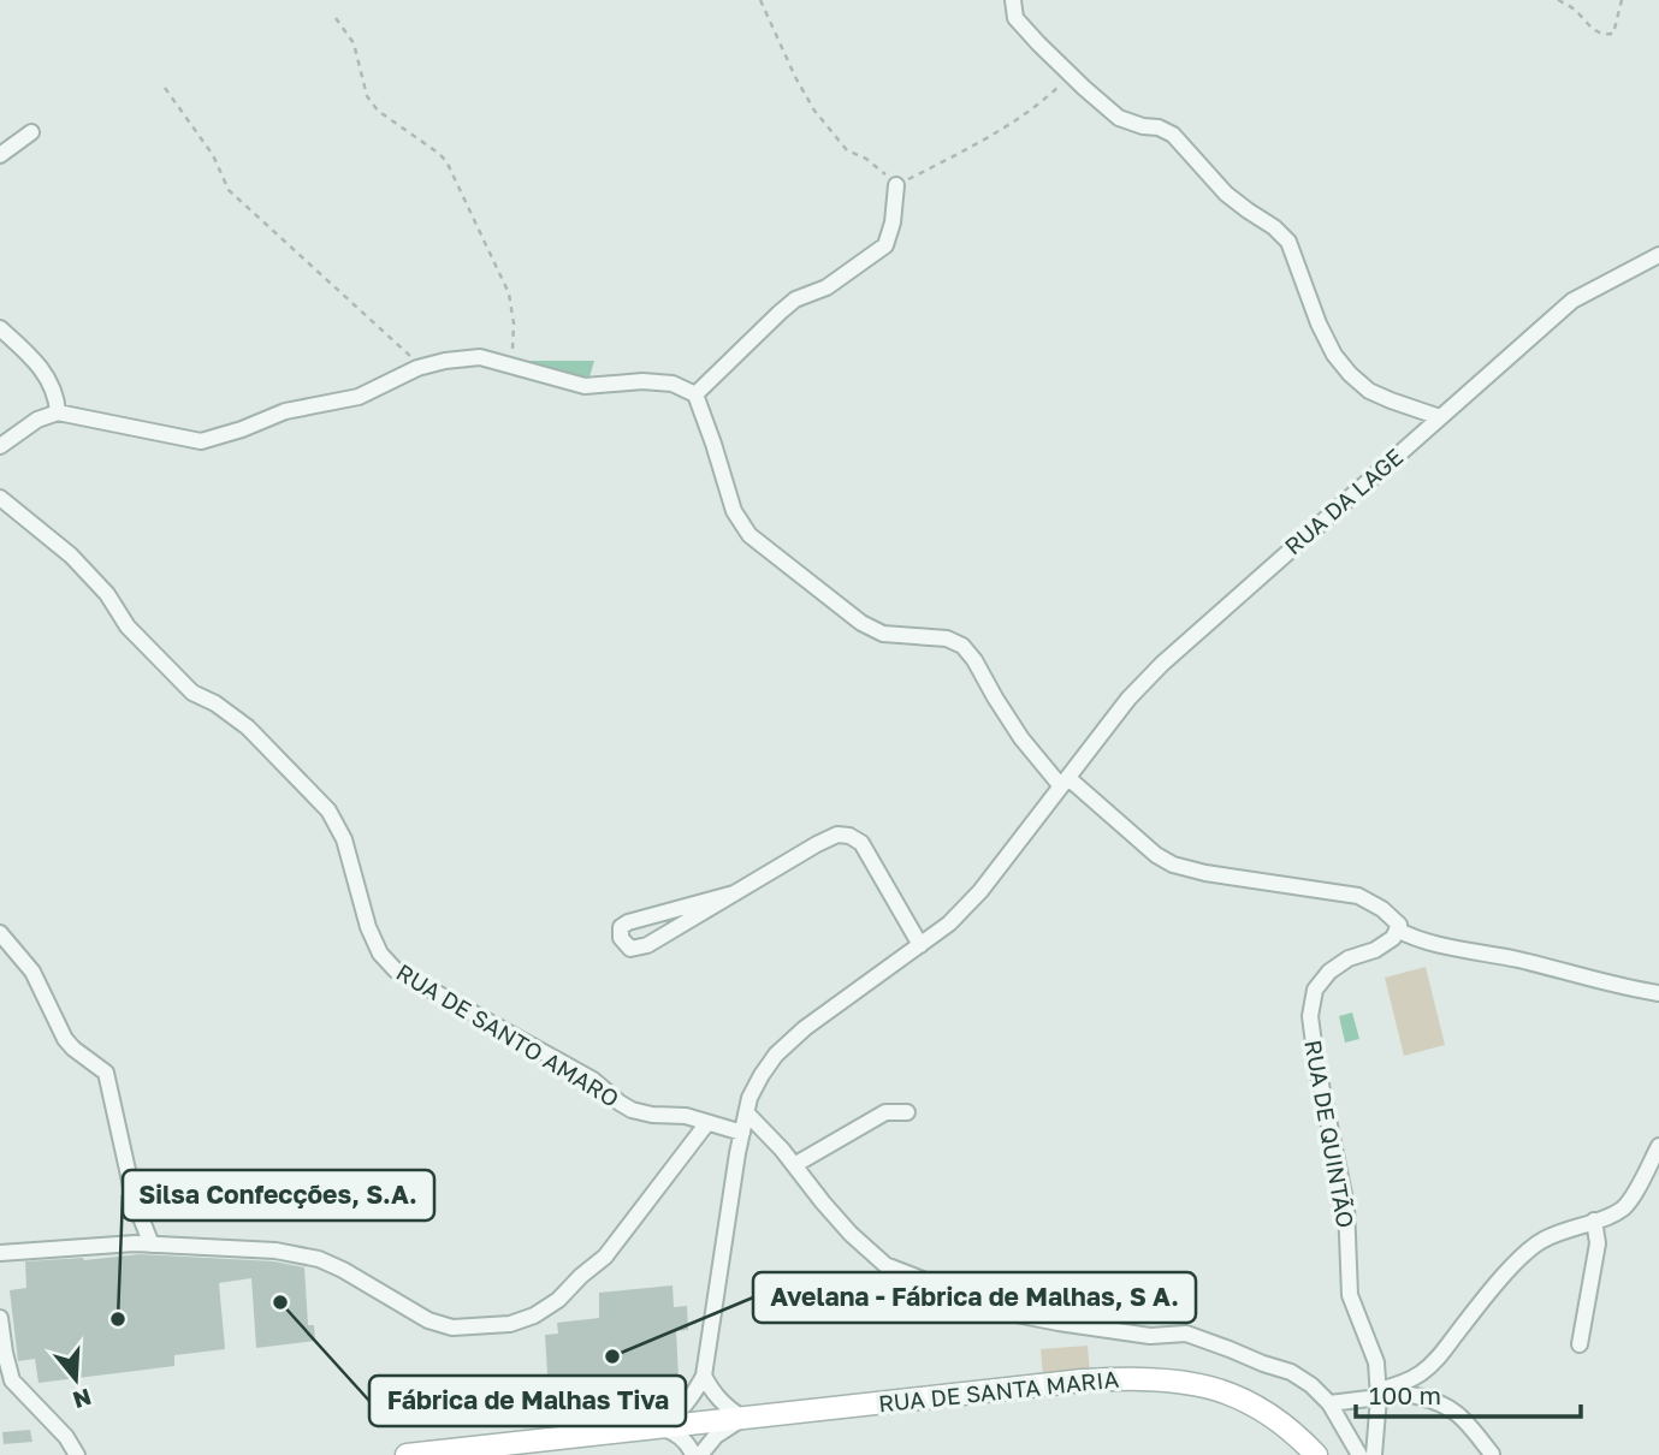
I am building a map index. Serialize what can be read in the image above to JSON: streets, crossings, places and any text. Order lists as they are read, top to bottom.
{
  "streets": {
    "main road": ["RUA DE SANTA MARIA"],
    "street": ["RUA DA LAGE", "RUA DE SANTO AMARO", "RUA DE QUINTÃO"]
  },
  "crossings": [
    ["RUA DA LAGE", "RUA DE SANTO AMARO"]
  ],
  "places": ["Fábrica de Malhas Tiva", "Silsa Confecções, S.A.", "Avelana - Fábrica de Malhas, S A."],
  "scale_bar": "100 m",
  "north": "bottom"
}
